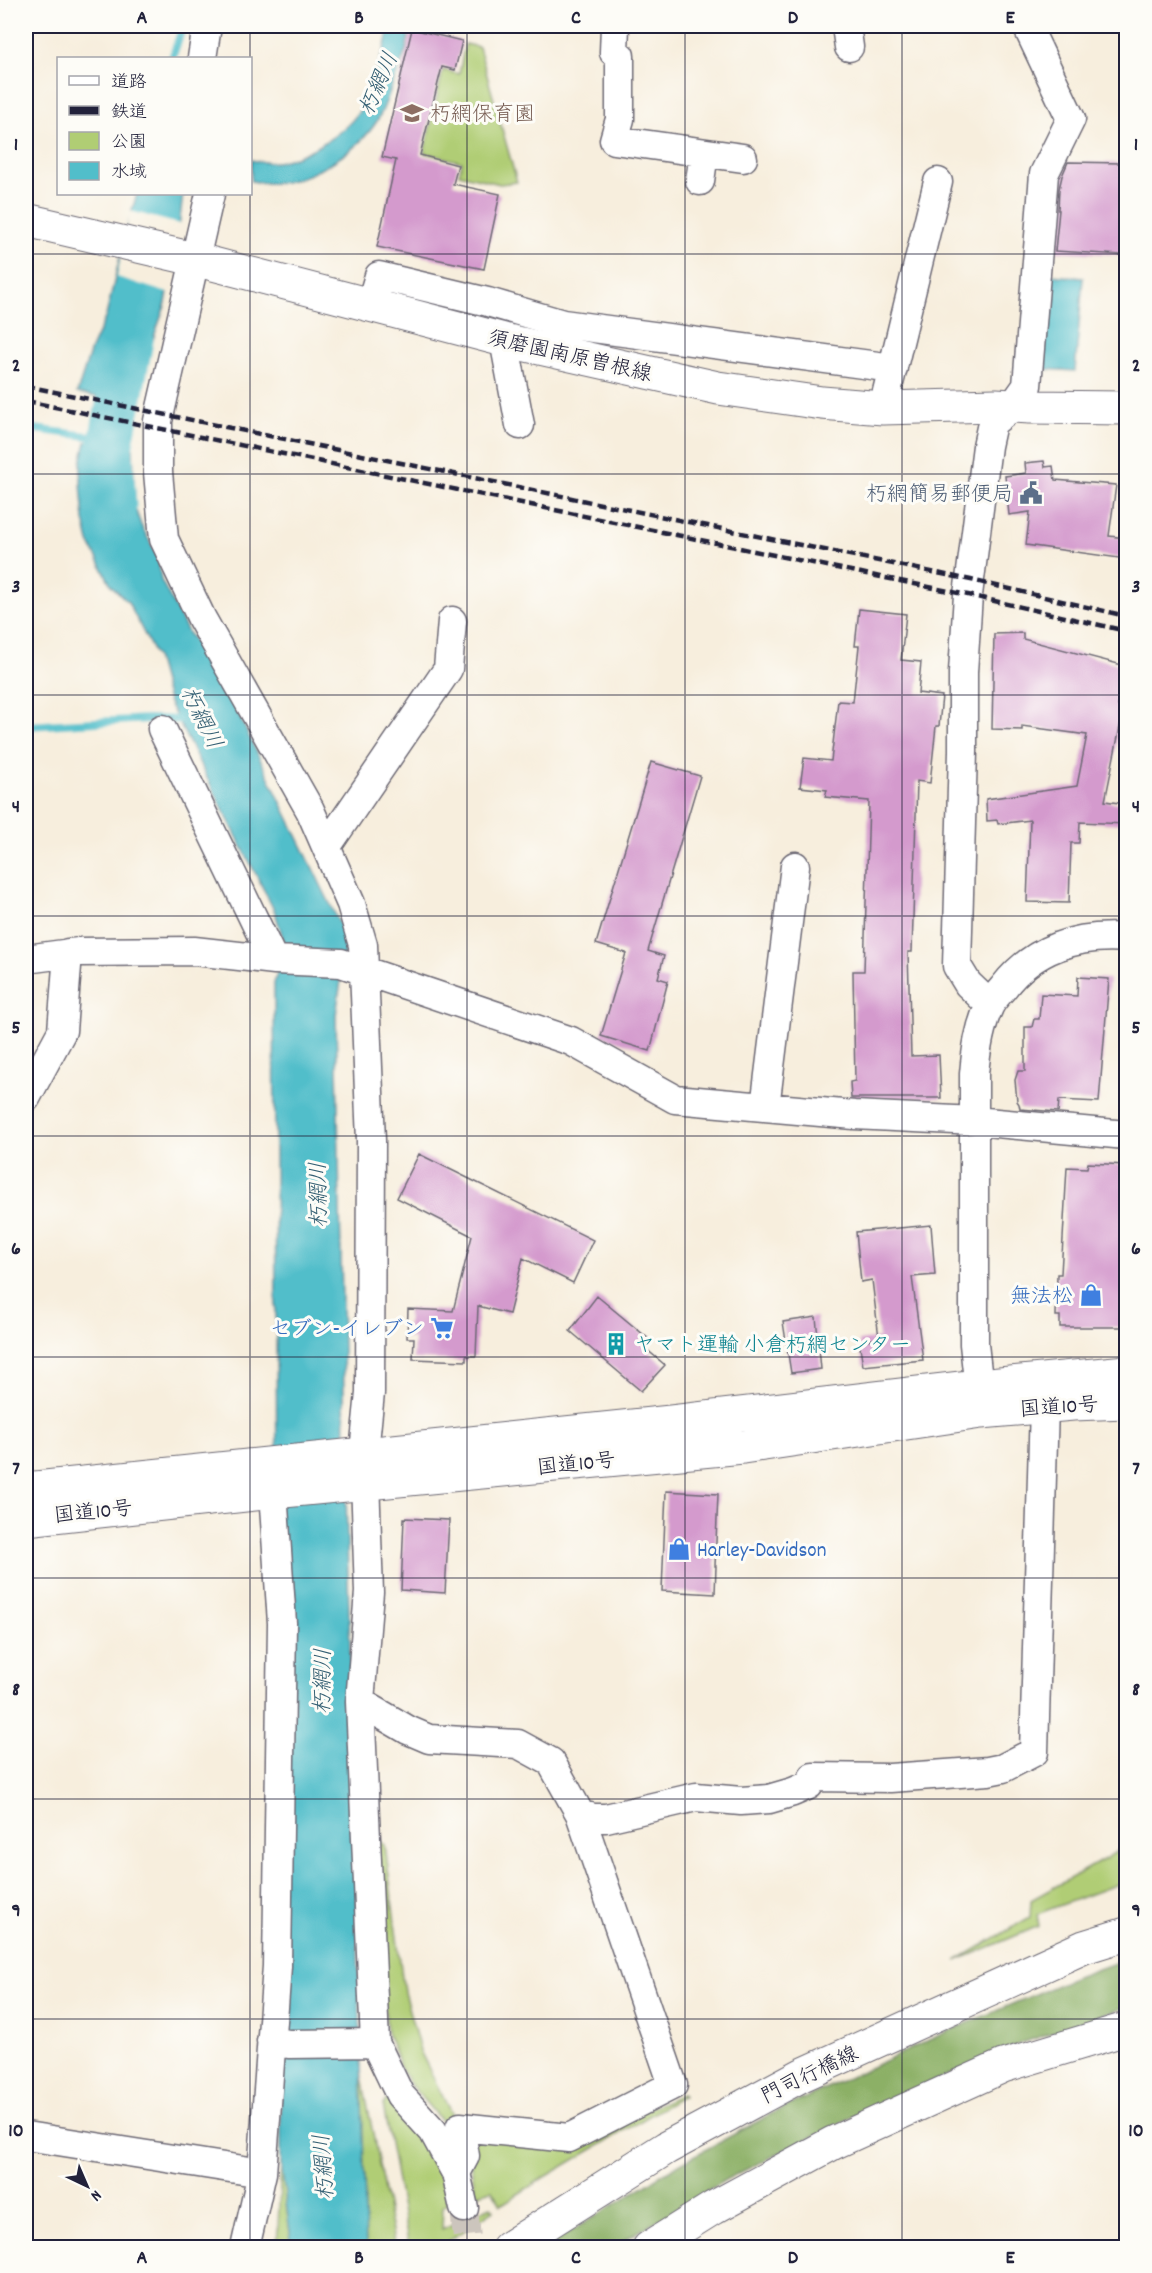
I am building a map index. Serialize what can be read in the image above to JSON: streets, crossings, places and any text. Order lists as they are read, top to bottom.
{
  "streets": {
    "main road": ["須磨園南原曽根線", "国道10号", "門司行橋線"]
  },
  "water": ["朽網川"],
  "places": {
    "school or university": ["朽網保育園"],
    "public building": ["朽網簡易郵便局"],
    "shop": ["無法松", "Harley-Davidson"],
    "supermarket": ["セブン-イレブン"],
    "building": ["ヤマト運輸 小倉朽網センター"]
  },
  "legend": [
    "道路",
    "鉄道",
    "公園",
    "水域"
  ],
  "north": "bottom right",
  "grid": {
    "columns": [
      "A",
      "B",
      "C",
      "D",
      "E"
    ],
    "rows": [
      "1",
      "2",
      "3",
      "4",
      "5",
      "6",
      "7",
      "8",
      "9",
      "10"
    ]
  }
}
